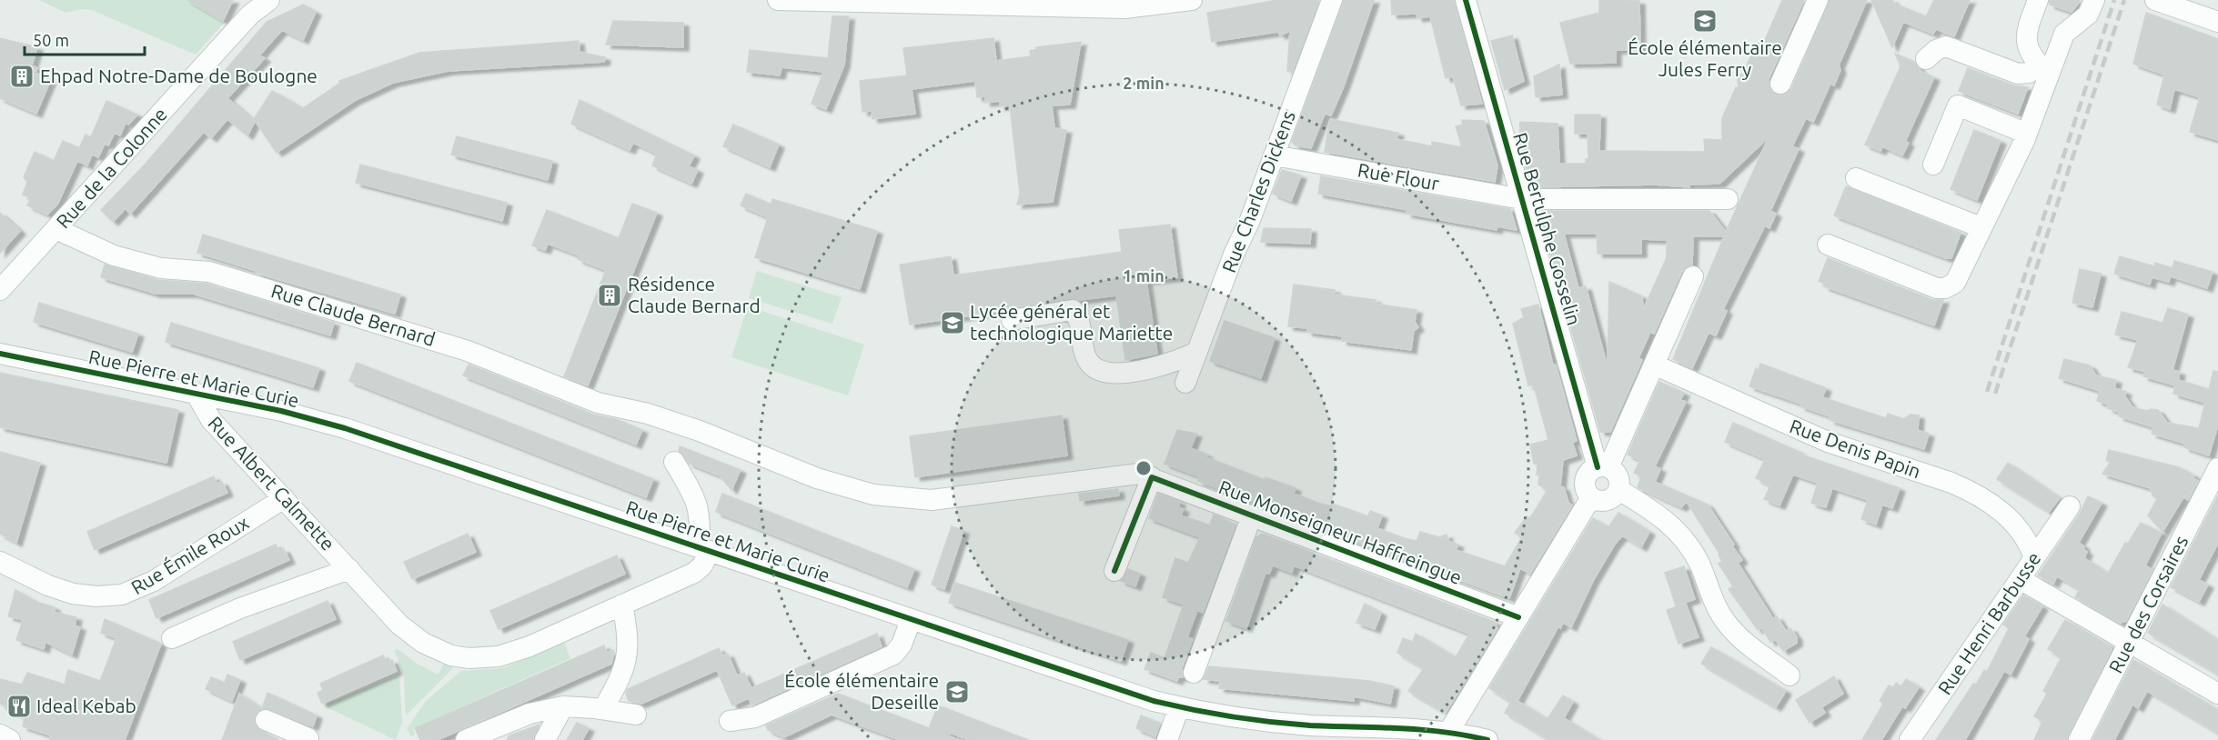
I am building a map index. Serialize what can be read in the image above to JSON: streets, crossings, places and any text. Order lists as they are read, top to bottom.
{
  "streets": {
    "street": [
      "Rue de la Colonne",
      "Rue Flour",
      "Rue Charles Dickens",
      "Rue Bertulphe Gosselin",
      "Rue Claude Bernard",
      "Rue Pierre et Marie Curie",
      "Rue Denis Papin",
      "Rue Albert Calmette",
      "Rue Monseigneur Haffreingue",
      "Rue Émile Roux",
      "Rue des Corsaires",
      "Rue Henri Barbusse"
    ]
  },
  "crossings": [
    ["Rue de la Colonne", "Rue Claude Bernard"],
    ["Rue Flour", "Rue Charles Dickens"],
    ["Rue Flour", "Rue Bertulphe Gosselin"],
    ["Rue Claude Bernard", "Rue Monseigneur Haffreingue"],
    ["Rue Pierre et Marie Curie", "Rue Albert Calmette"],
    ["Rue Denis Papin", "Rue Henri Barbusse"],
    ["Rue Albert Calmette", "Rue Émile Roux"]
  ],
  "places": {
    "school or university": ["École élémentaire Jules Ferry", "Lycée général et technologique Mariette", "École élémentaire Deseille"],
    "building": ["Ehpad Notre-Dame de Boulogne", "Résidence Claude Bernard"],
    "restaurant": ["Ideal Kebab"]
  },
  "scale_bar": "50 m",
  "rings": ["2 min", "1 min"]
}
